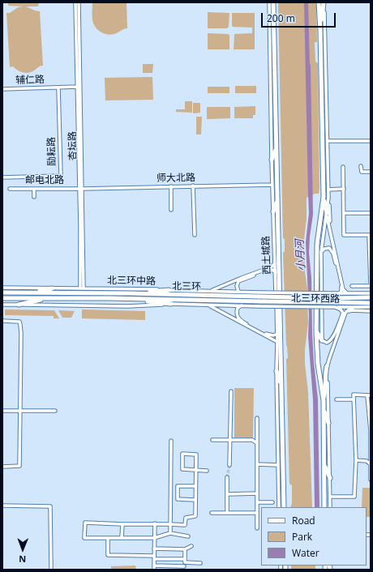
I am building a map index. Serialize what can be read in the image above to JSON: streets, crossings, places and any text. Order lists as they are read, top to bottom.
{
  "streets": {
    "highway": ["西土城路", "北三环"],
    "street": [
      "辅仁路",
      "杏坛路",
      "励耘路",
      "师大北路",
      "邮电北路",
      "北三环中路",
      "北三环西路"
    ]
  },
  "crossings": [
    ["辅仁路", "杏坛路"],
    ["辅仁路", "励耘路"],
    ["杏坛路", "师大北路"],
    ["杏坛路", "邮电北路"],
    ["杏坛路", "北三环中路"],
    ["师大北路", "邮电北路"],
    ["师大北路", "西土城路"],
    ["北三环中路", "北三环"],
    ["北三环", "北三环西路"]
  ],
  "water": ["小月河"],
  "legend": ["Road", "Park", "Water"],
  "scale_bar": "200 m",
  "north": "bottom"
}
